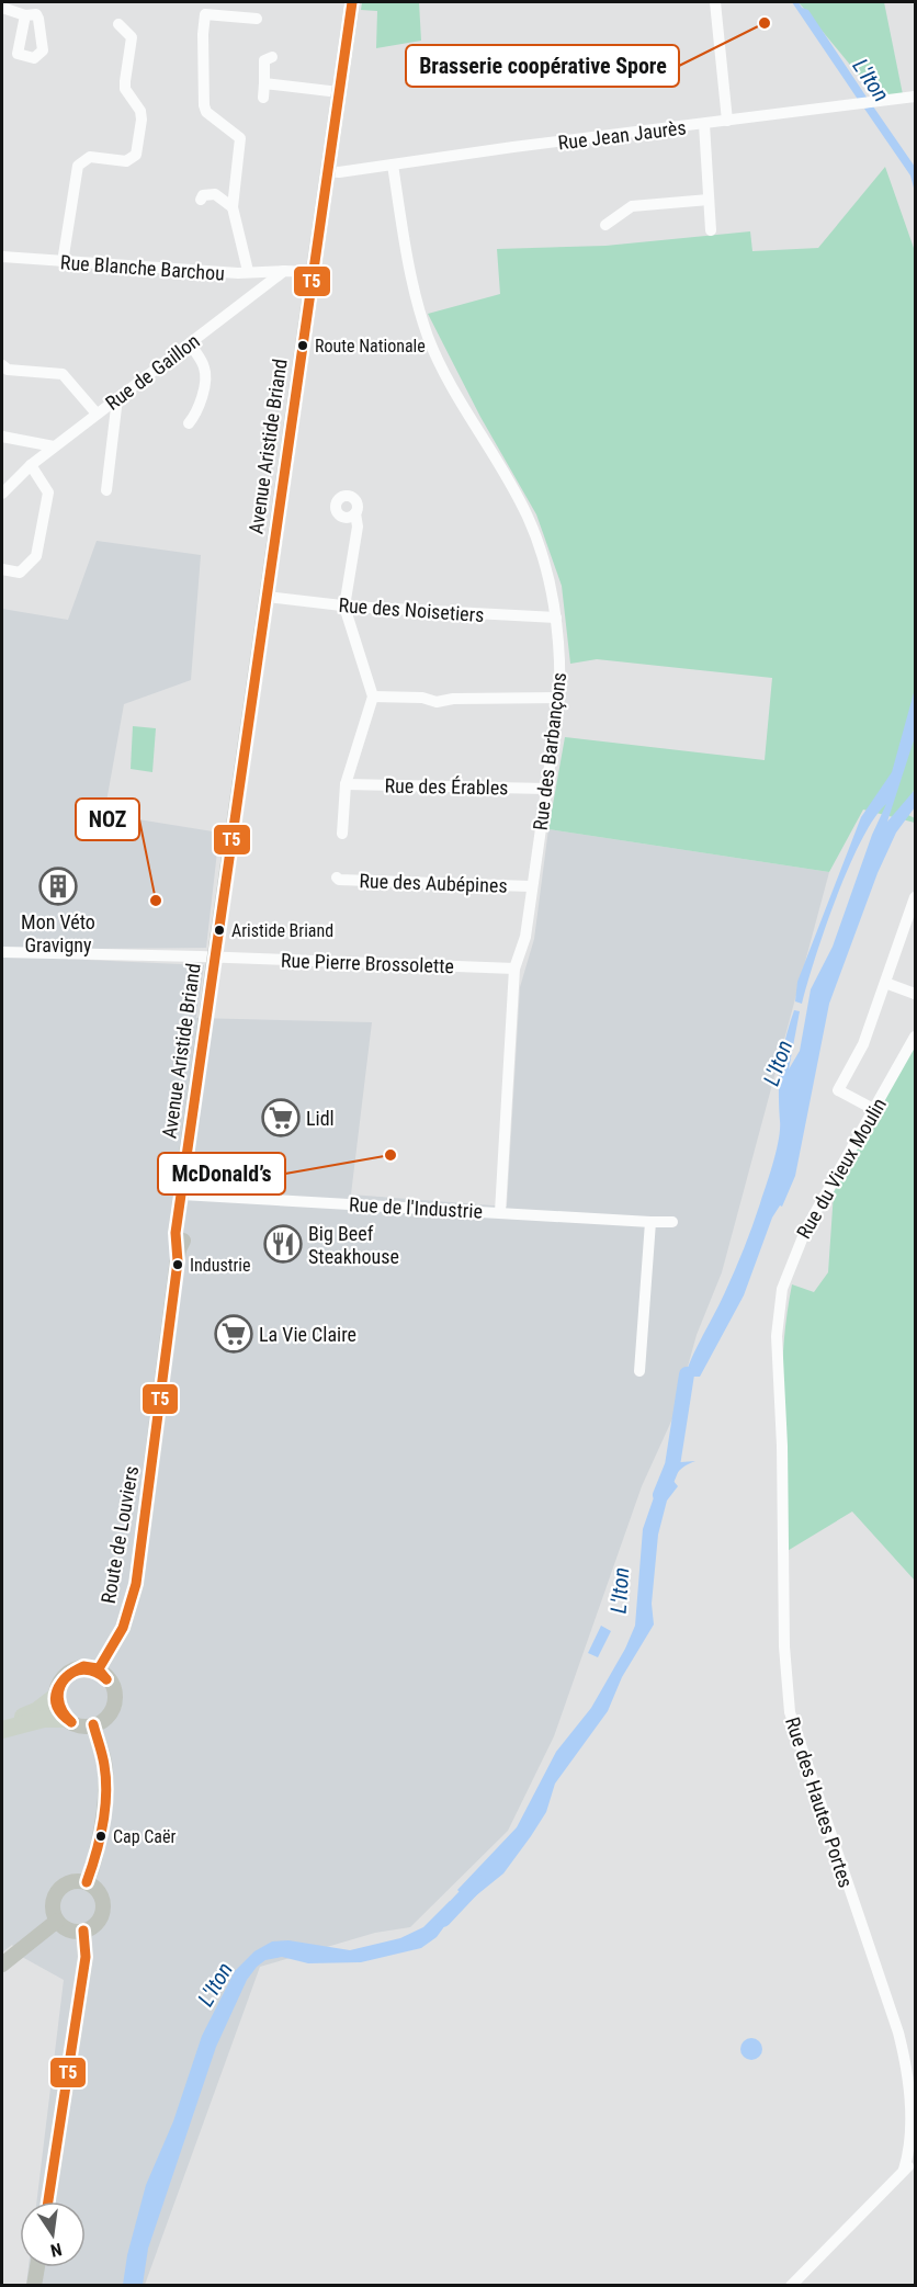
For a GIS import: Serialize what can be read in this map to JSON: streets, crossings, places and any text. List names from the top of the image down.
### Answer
{
  "streets": {
    "main road": ["Avenue Aristide Briand", "Route de Louviers"],
    "street": [
      "Rue Jean Jaurès",
      "Rue Blanche Barchou",
      "Rue de Gaillon",
      "Rue des Noisetiers",
      "Rue des Barbançons",
      "Rue des Érables",
      "Rue des Aubépines",
      "Rue Pierre Brossolette",
      "Rue du Vieux Moulin",
      "Rue de l'Industrie",
      "Rue des Hautes Portes"
    ]
  },
  "crossings": [
    ["Rue Jean Jaurès", "Avenue Aristide Briand"],
    ["Rue Jean Jaurès", "Rue des Barbançons"],
    ["Rue Blanche Barchou", "Rue de Gaillon"],
    ["Avenue Aristide Briand", "Rue des Noisetiers"],
    ["Avenue Aristide Briand", "Rue Pierre Brossolette"],
    ["Avenue Aristide Briand", "Rue de l'Industrie"],
    ["Avenue Aristide Briand", "Route de Louviers"],
    ["Rue des Noisetiers", "Rue des Barbançons"],
    ["Rue des Barbançons", "Rue des Érables"],
    ["Rue des Barbançons", "Rue des Aubépines"],
    ["Rue des Barbançons", "Rue Pierre Brossolette"],
    ["Rue des Barbançons", "Rue de l'Industrie"],
    ["Rue du Vieux Moulin", "Rue des Hautes Portes"]
  ],
  "water": ["L'Iton"],
  "places": {
    "other": [
      "Brasserie coopérative Spore",
      "Route Nationale",
      "NOZ",
      "Aristide Briand",
      "McDonald’s",
      "Industrie",
      "Cap Caër"
    ],
    "building": ["Mon Véto Gravigny"],
    "supermarket": ["Lidl", "La Vie Claire"],
    "restaurant": ["Big Beef Steakhouse"]
  },
  "lines": ["transit line T5"],
  "north": "bottom"
}
